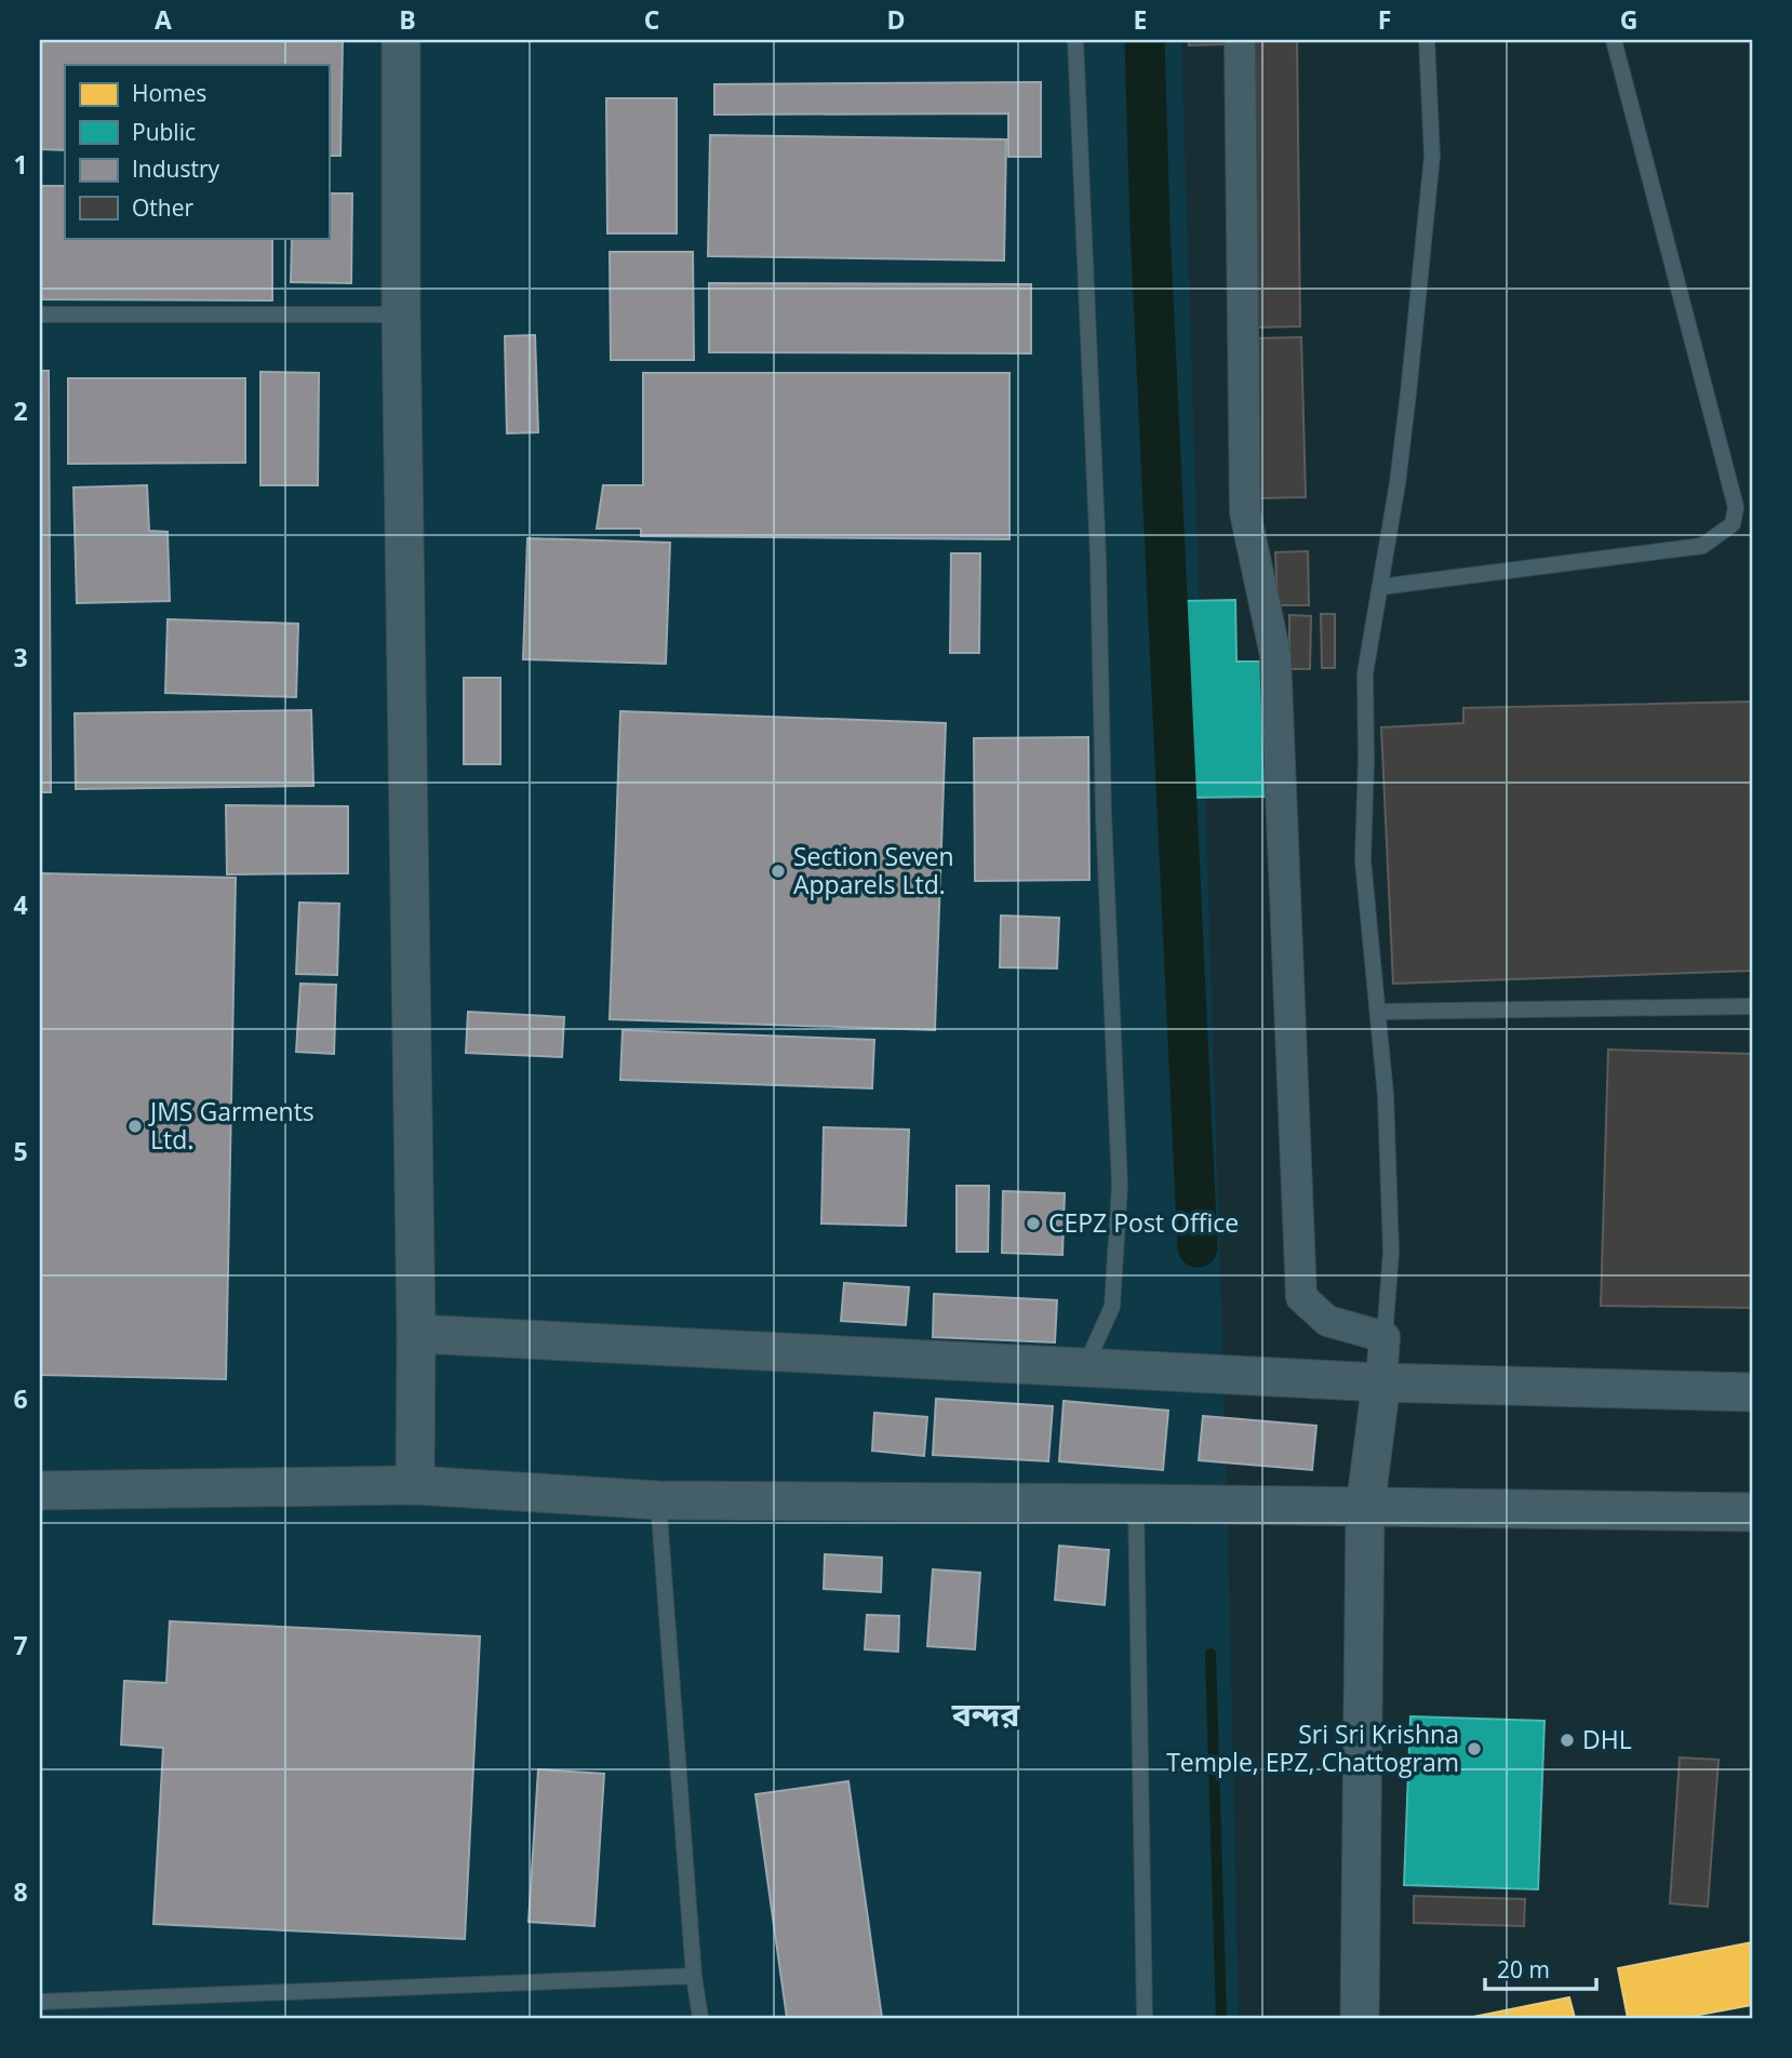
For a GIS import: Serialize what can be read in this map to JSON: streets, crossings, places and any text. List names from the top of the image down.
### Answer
{
  "districts": ["বন্দর"],
  "places": [
    "Section Seven Apparels Ltd.",
    "JMS Garments Ltd.",
    "CEPZ Post Office",
    "DHL",
    "Sri Sri Krishna Temple, EPZ, Chattogram"
  ],
  "legend": [
    "Homes",
    "Public",
    "Industry",
    "Other"
  ],
  "scale_bar": "20 m",
  "grid": {
    "columns": [
      "A",
      "B",
      "C",
      "D",
      "E",
      "F",
      "G"
    ],
    "rows": [
      "1",
      "2",
      "3",
      "4",
      "5",
      "6",
      "7",
      "8"
    ]
  }
}
